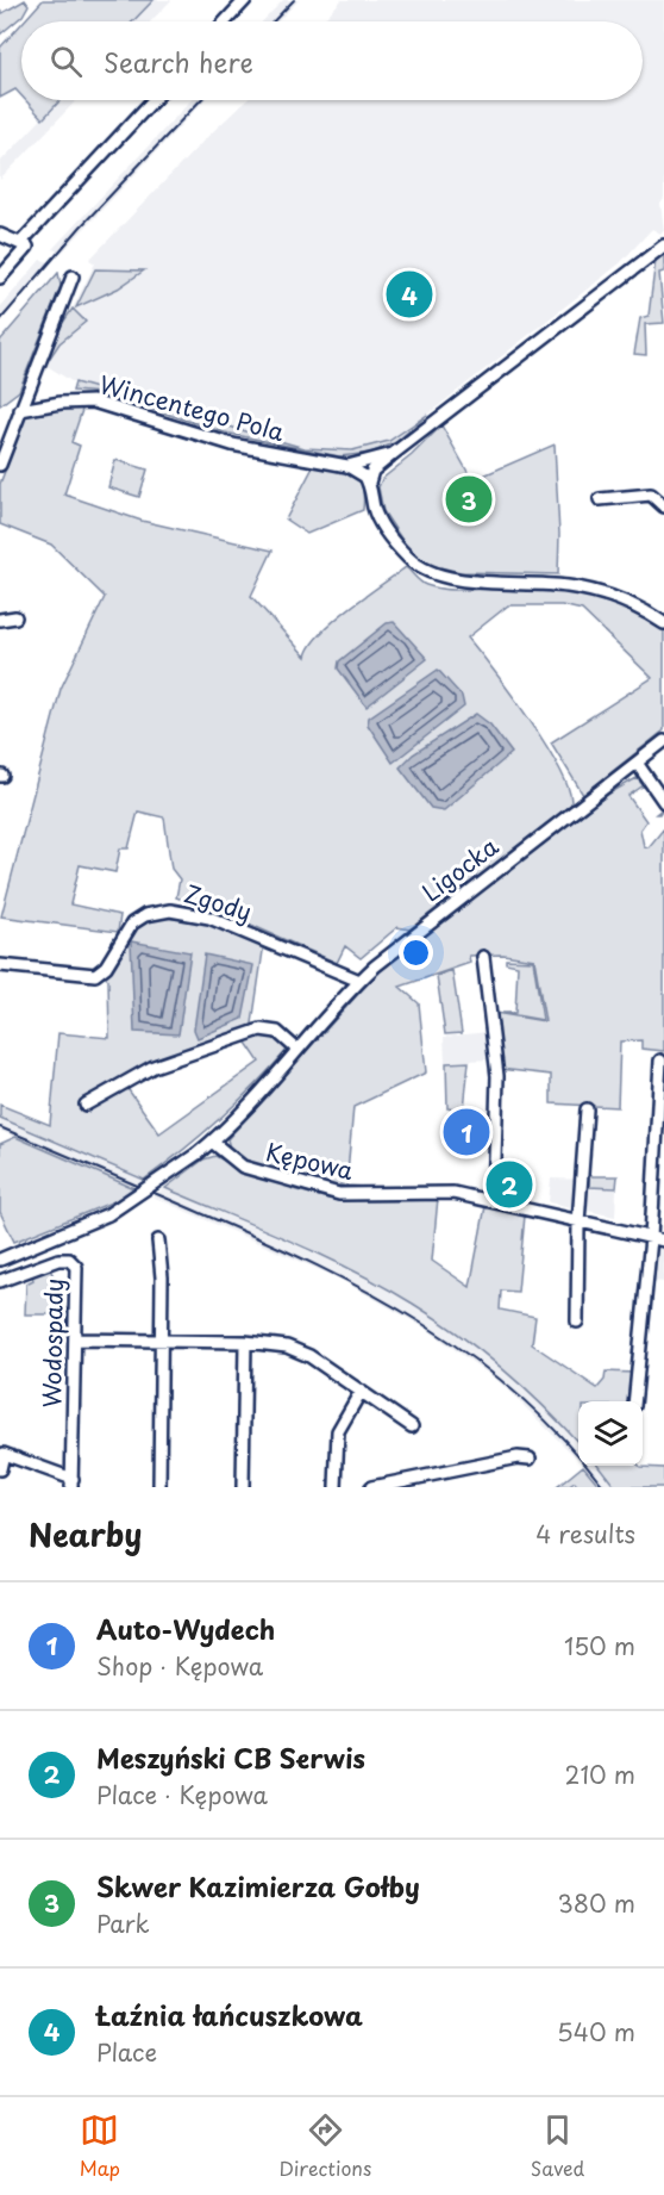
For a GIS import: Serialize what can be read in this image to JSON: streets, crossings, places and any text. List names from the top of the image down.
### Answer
{
  "streets": {
    "street": [
      "Wincentego Pola",
      "Ligocka",
      "Zgody",
      "Kępowa",
      "Wodospady"
    ]
  },
  "crossings": [
    ["Ligocka", "Zgody"],
    ["Ligocka", "Kępowa"]
  ],
  "page": {
    "search": "Search here",
    "pins": [
      "4",
      "3",
      "1",
      "2"
    ],
    "heading": ["Nearby", "4 results"],
    "list": [
      {
        "mark": "1",
        "name": "Auto-Wydech",
        "note": "Shop · Kępowa",
        "value": "150 m"
      },
      {
        "mark": "2",
        "name": "Meszyński CB Serwis",
        "note": "Place · Kępowa",
        "value": "210 m"
      },
      {
        "mark": "3",
        "name": "Skwer Kazimierza Gołby",
        "note": "Park",
        "value": "380 m"
      },
      {
        "mark": "4",
        "name": "Łaźnia łańcuszkowa",
        "note": "Place",
        "value": "540 m"
      }
    ],
    "nav": ["Map", "Directions", "Saved"]
  }
}
